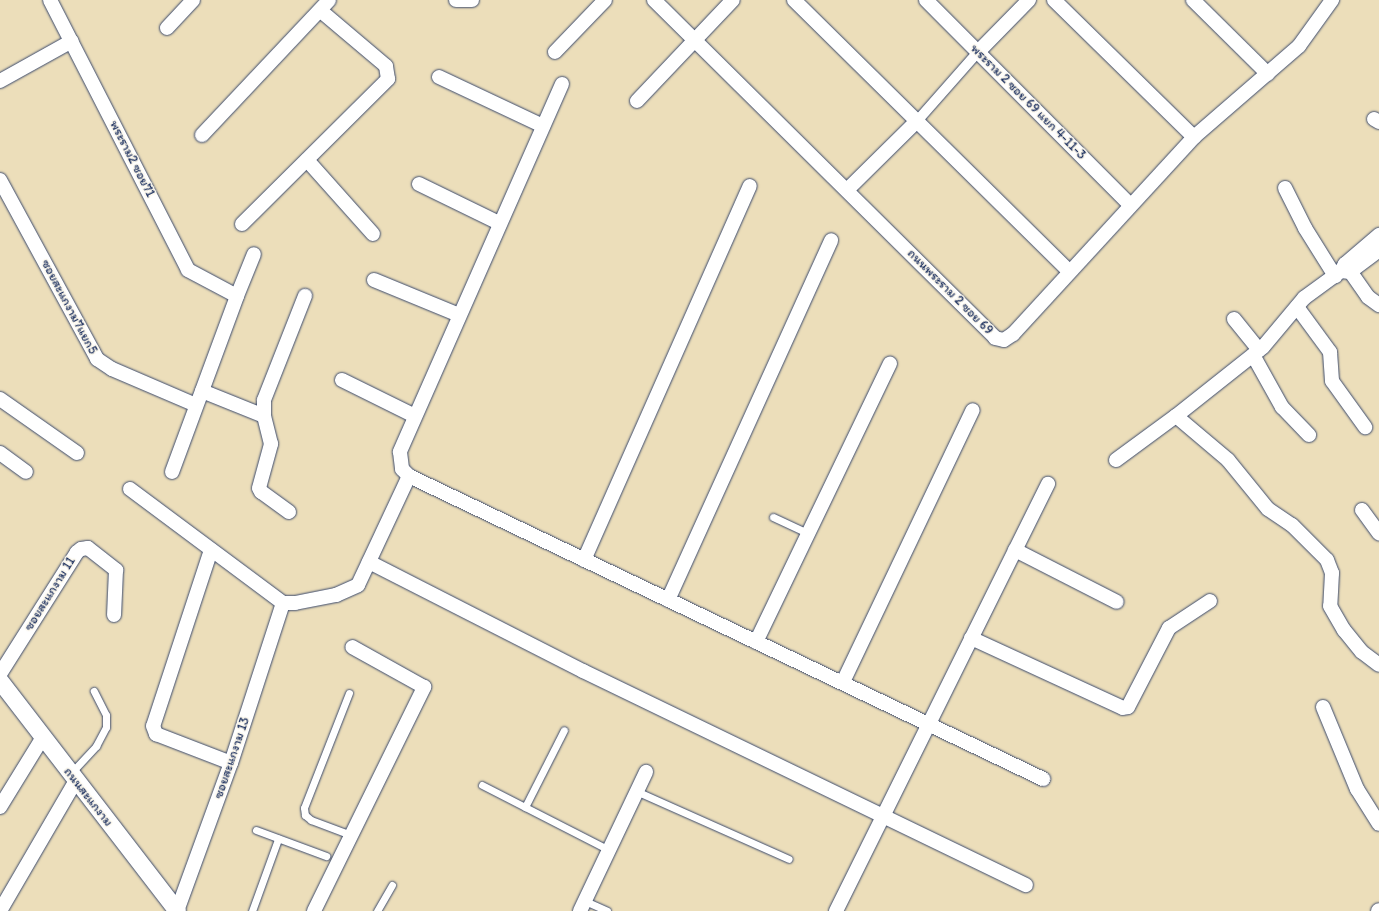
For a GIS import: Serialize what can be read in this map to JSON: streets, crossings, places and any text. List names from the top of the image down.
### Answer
{
  "streets": {
    "street": [
      "พระราม 2 ซอย 69 แยก 4-11-3",
      "พระราม2 ซอย71",
      "ถนนพระราม 2 ซอย 69",
      "ซอยสะแกงาม7แยก5",
      "ซอยสะแกงาม 11",
      "ซอยสะแกงาม 13",
      "ถนนสะแกงาม"
    ]
  },
  "crossings": [
    ["พระราม 2 ซอย 69 แยก 4-11-3", "ถนนพระราม 2 ซอย 69"],
    ["ซอยสะแกงาม 11", "ถนนสะแกงาม"],
    ["ซอยสะแกงาม 13", "ถนนสะแกงาม"]
  ]
}
